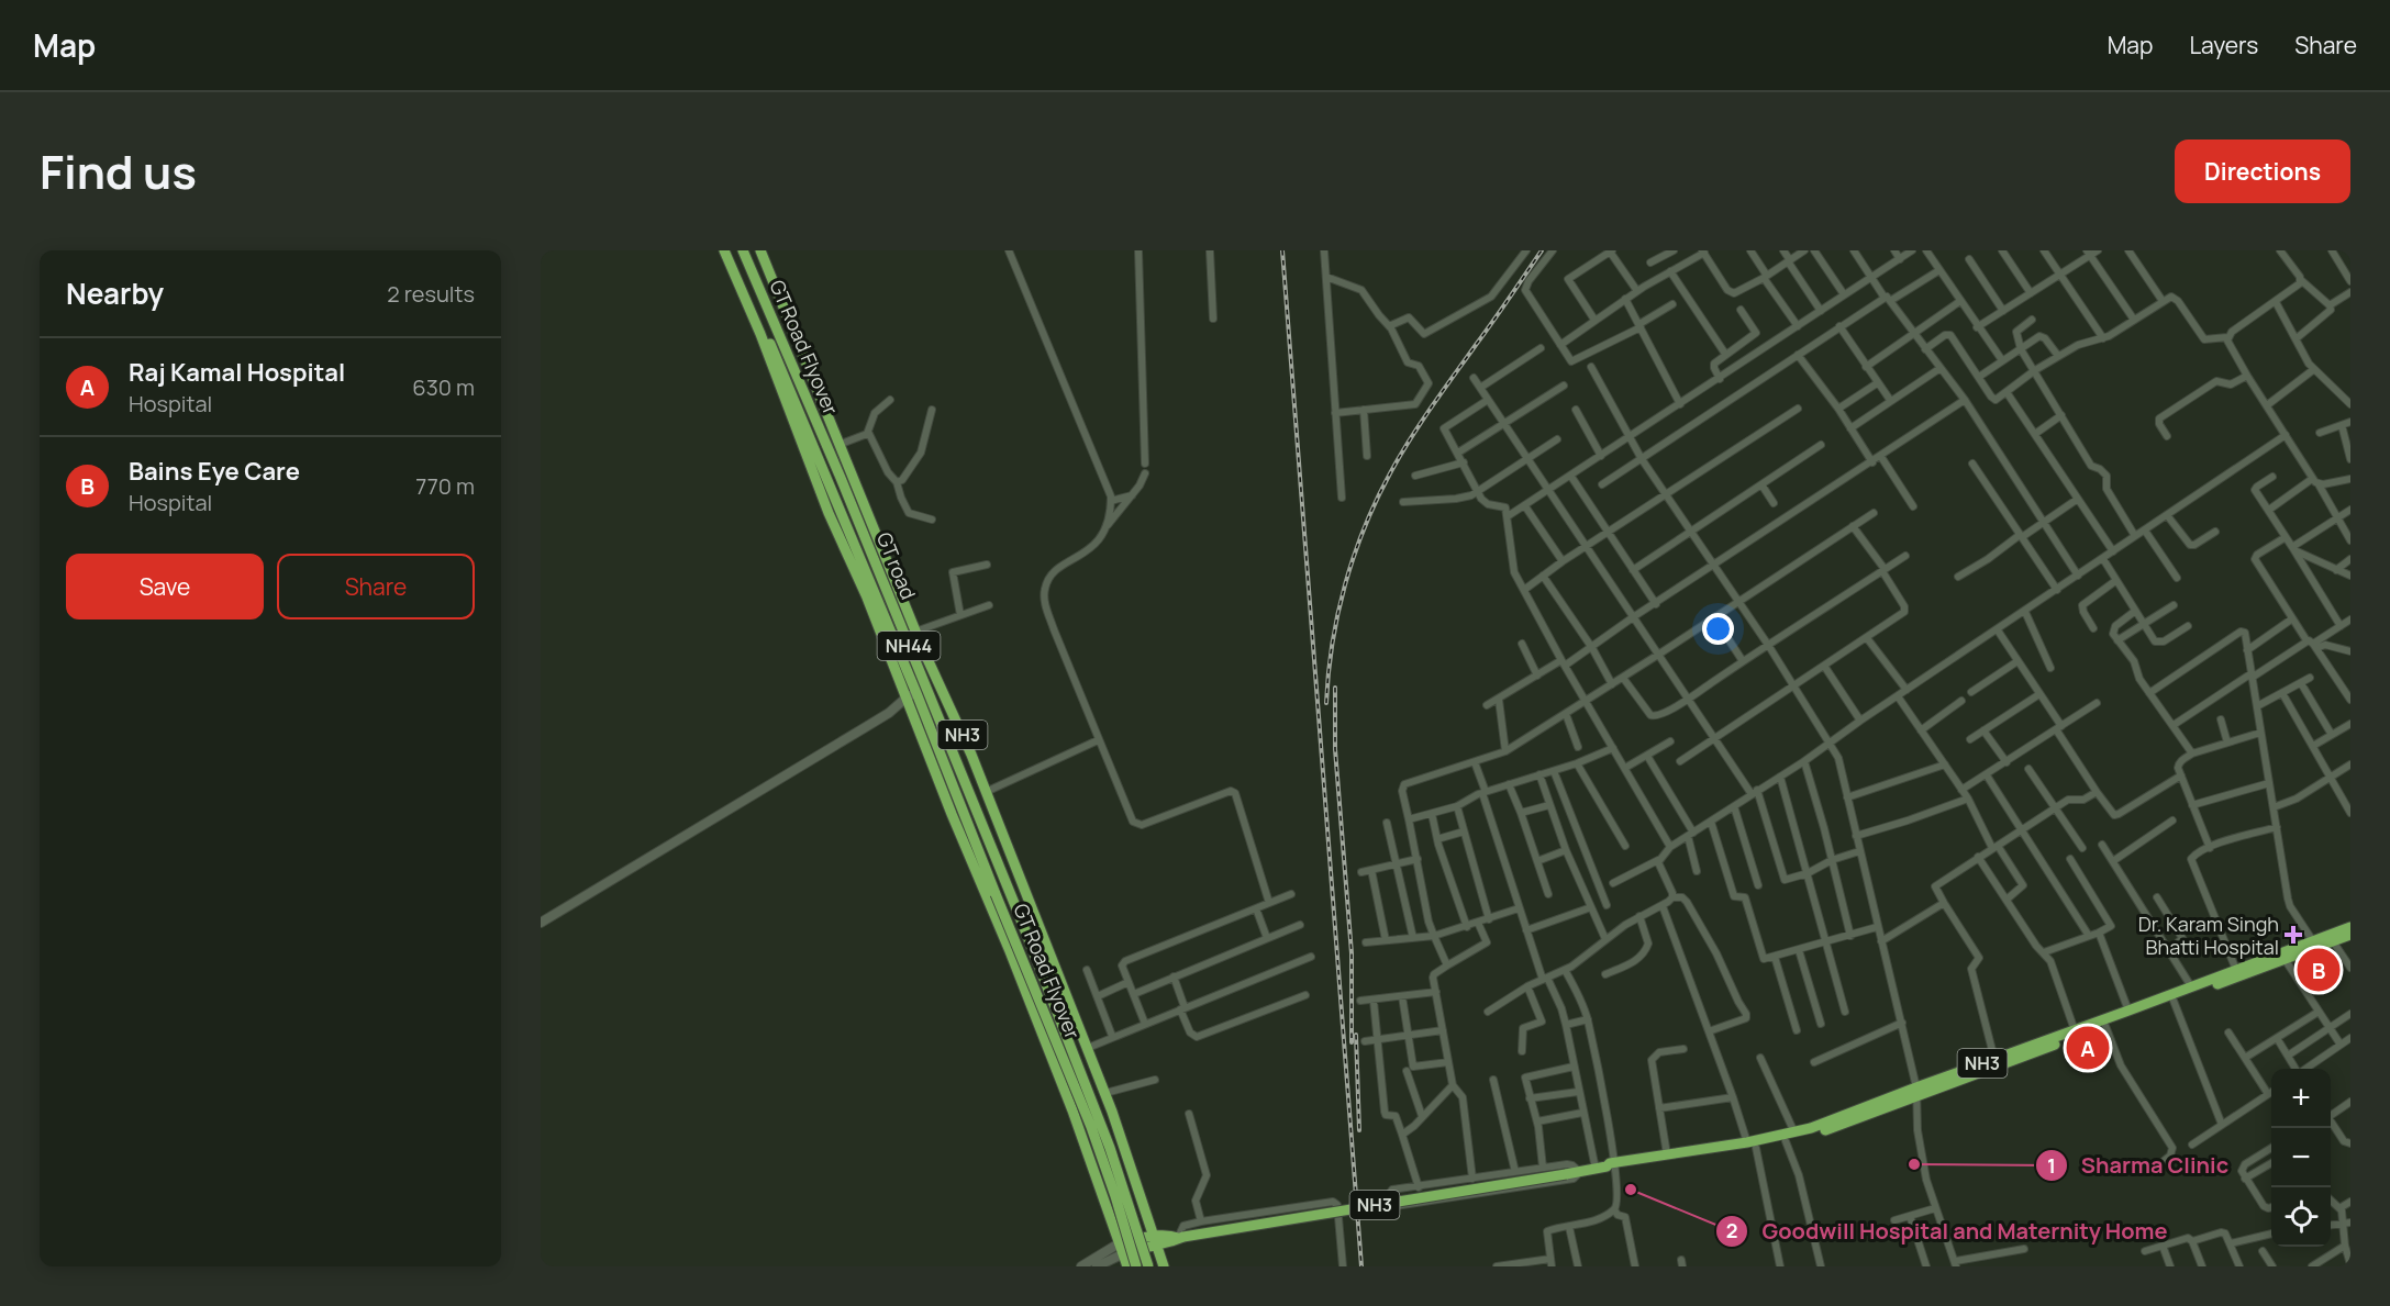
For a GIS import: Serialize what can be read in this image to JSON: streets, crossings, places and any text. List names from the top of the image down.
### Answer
{
  "streets": {
    "highway": [
      "GT Road Flyover",
      "GT road",
      "NH44",
      "NH3"
    ]
  },
  "crossings": [
    ["GT Road Flyover", "GT road"],
    ["GT Road Flyover", "NH3"],
    ["GT road", "NH3"]
  ],
  "places": {
    "health": ["Dr. Karam Singh Bhatti Hospital"],
    "other": ["Sharma Clinic", "Goodwill Hospital and Maternity Home"]
  },
  "page": {
    "header": "Map",
    "nav": ["Map", "Layers", "Share"],
    "title": "Find us",
    "buttons": [
      "Directions",
      ["Save", "Share"]
    ],
    "heading": ["Nearby", "2 results"],
    "list": [
      {
        "mark": "A",
        "name": "Raj Kamal Hospital",
        "note": "Hospital",
        "value": "630 m"
      },
      {
        "mark": "B",
        "name": "Bains Eye Care",
        "note": "Hospital",
        "value": "770 m"
      }
    ],
    "pins": ["B", "A"],
    "map_buttons": ["+", "−"]
  }
}
